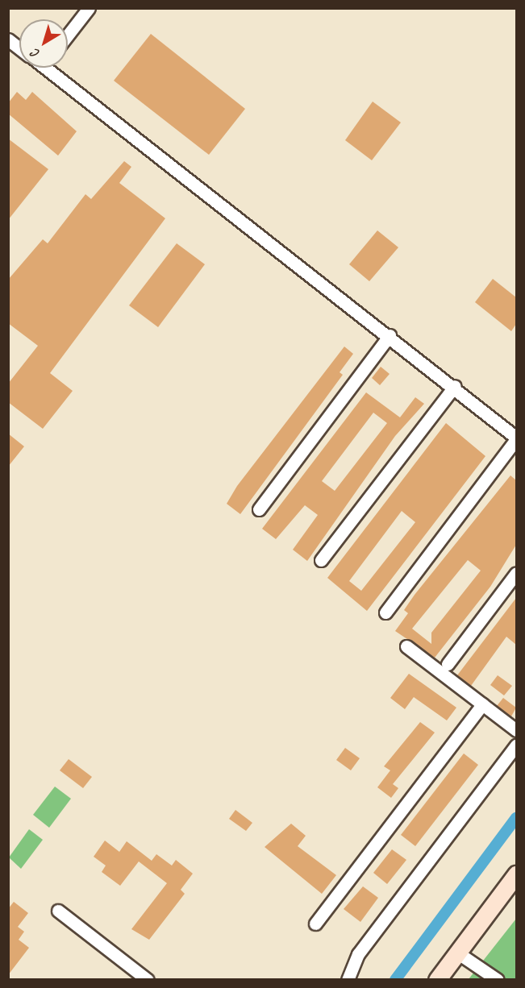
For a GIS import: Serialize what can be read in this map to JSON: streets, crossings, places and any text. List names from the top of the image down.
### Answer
{
  "north": "bottom left"
}
